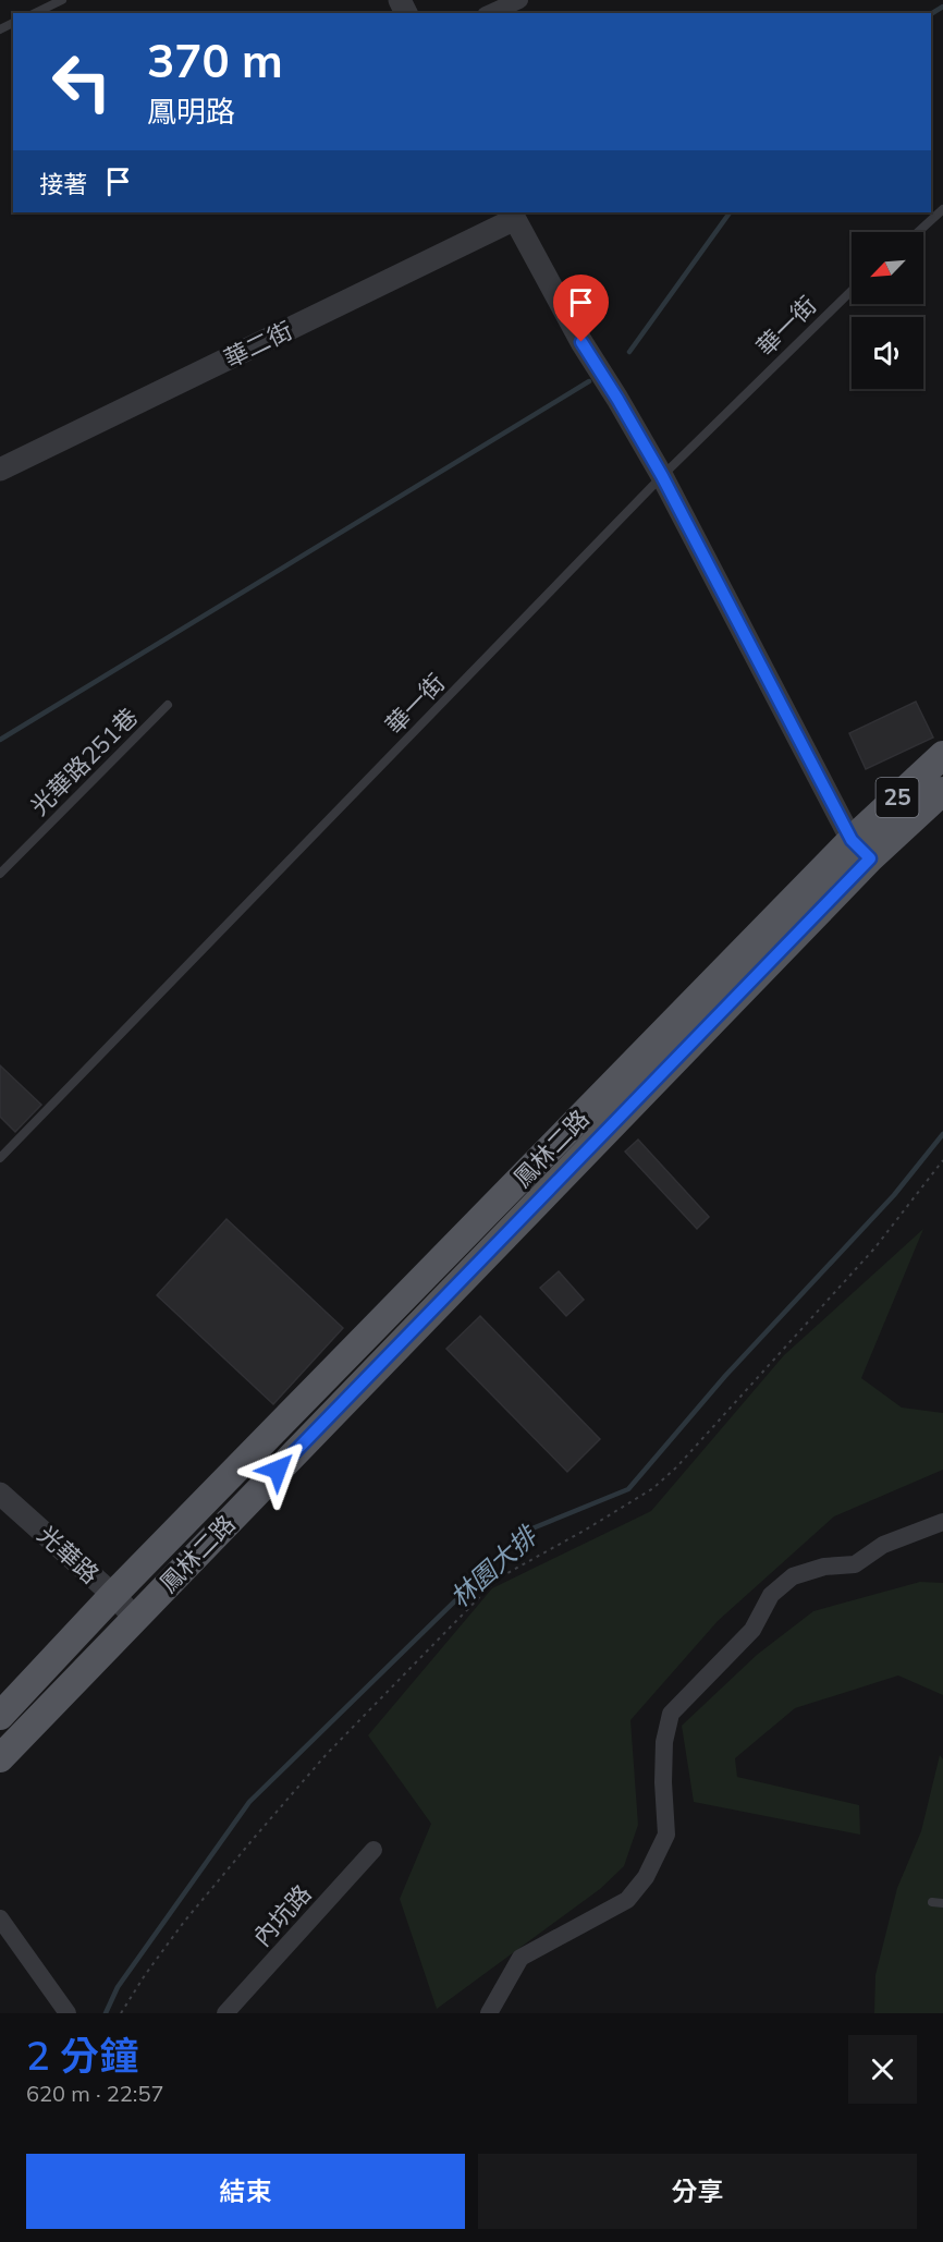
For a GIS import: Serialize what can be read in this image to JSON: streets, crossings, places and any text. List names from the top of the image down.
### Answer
{
  "streets": {
    "main road": ["25", "鳳林二路"],
    "street": ["華二街", "光華路", "內坑路"],
    "lane": ["華一街", "光華路251巷"]
  },
  "crossings": [
    ["鳳林二路", "光華路"]
  ],
  "water": ["林園大排"],
  "north": "bottom left",
  "page": {
    "turn": ["370 m", "鳳明路"],
    "then": "接著",
    "heading": ["2 分鐘", "620 m · 22:57"],
    "buttons": ["結束", "分享"]
  }
}
